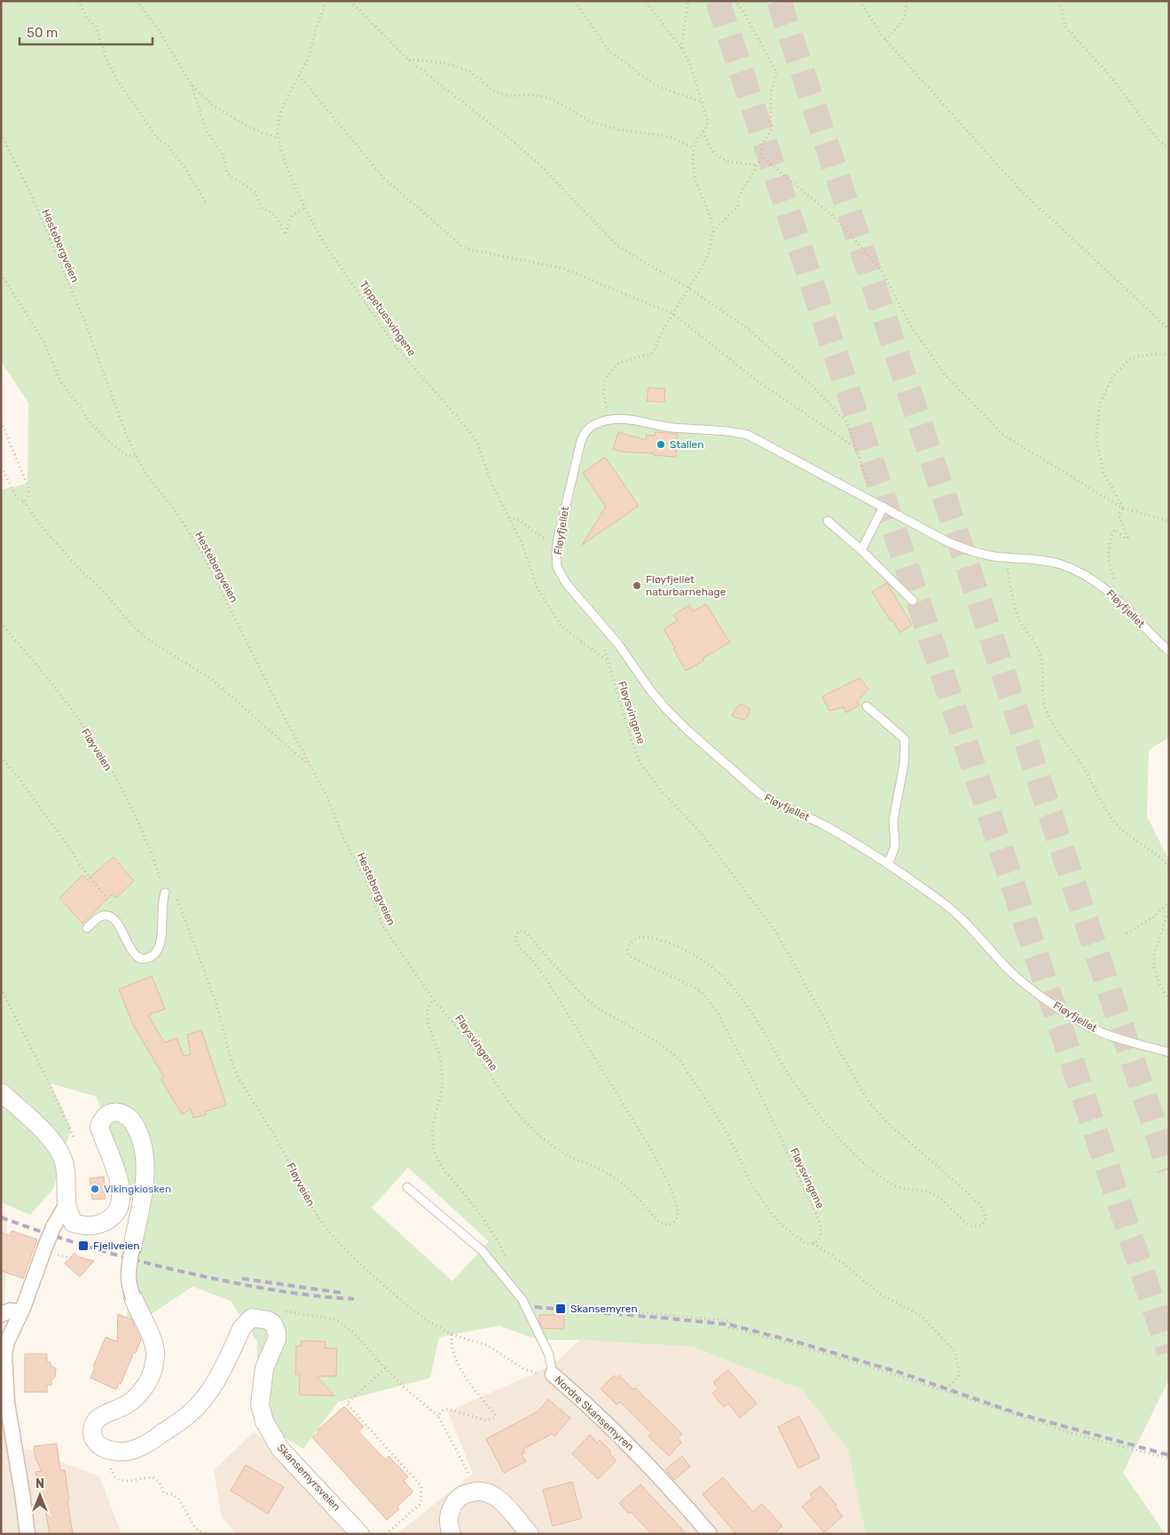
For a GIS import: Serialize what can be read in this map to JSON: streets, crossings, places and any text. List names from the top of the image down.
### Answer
{
  "streets": {
    "street": ["Nordre Skansemyren", "Skansemyrsveien"],
    "lane": ["Fløyfjellet"],
    "path": [
      "Hestebergveien",
      "Tippetuesvingene",
      "Fløysvingene",
      "Fløyveien"
    ]
  },
  "crossings": [
    ["Hestebergveien", "Fløysvingene"],
    ["Tippetuesvingene", "Fløysvingene"],
    ["Fløyfjellet", "Fløysvingene"],
    ["Fløyveien", "Nordre Skansemyren"]
  ],
  "places": {
    "other": ["Stallen", "Fløyfjellet naturbarnehage", "Vikingkiosken"],
    "transit": ["Fjellveien", "Skansemyren"]
  },
  "scale_bar": "50 m",
  "north": "top"
}
